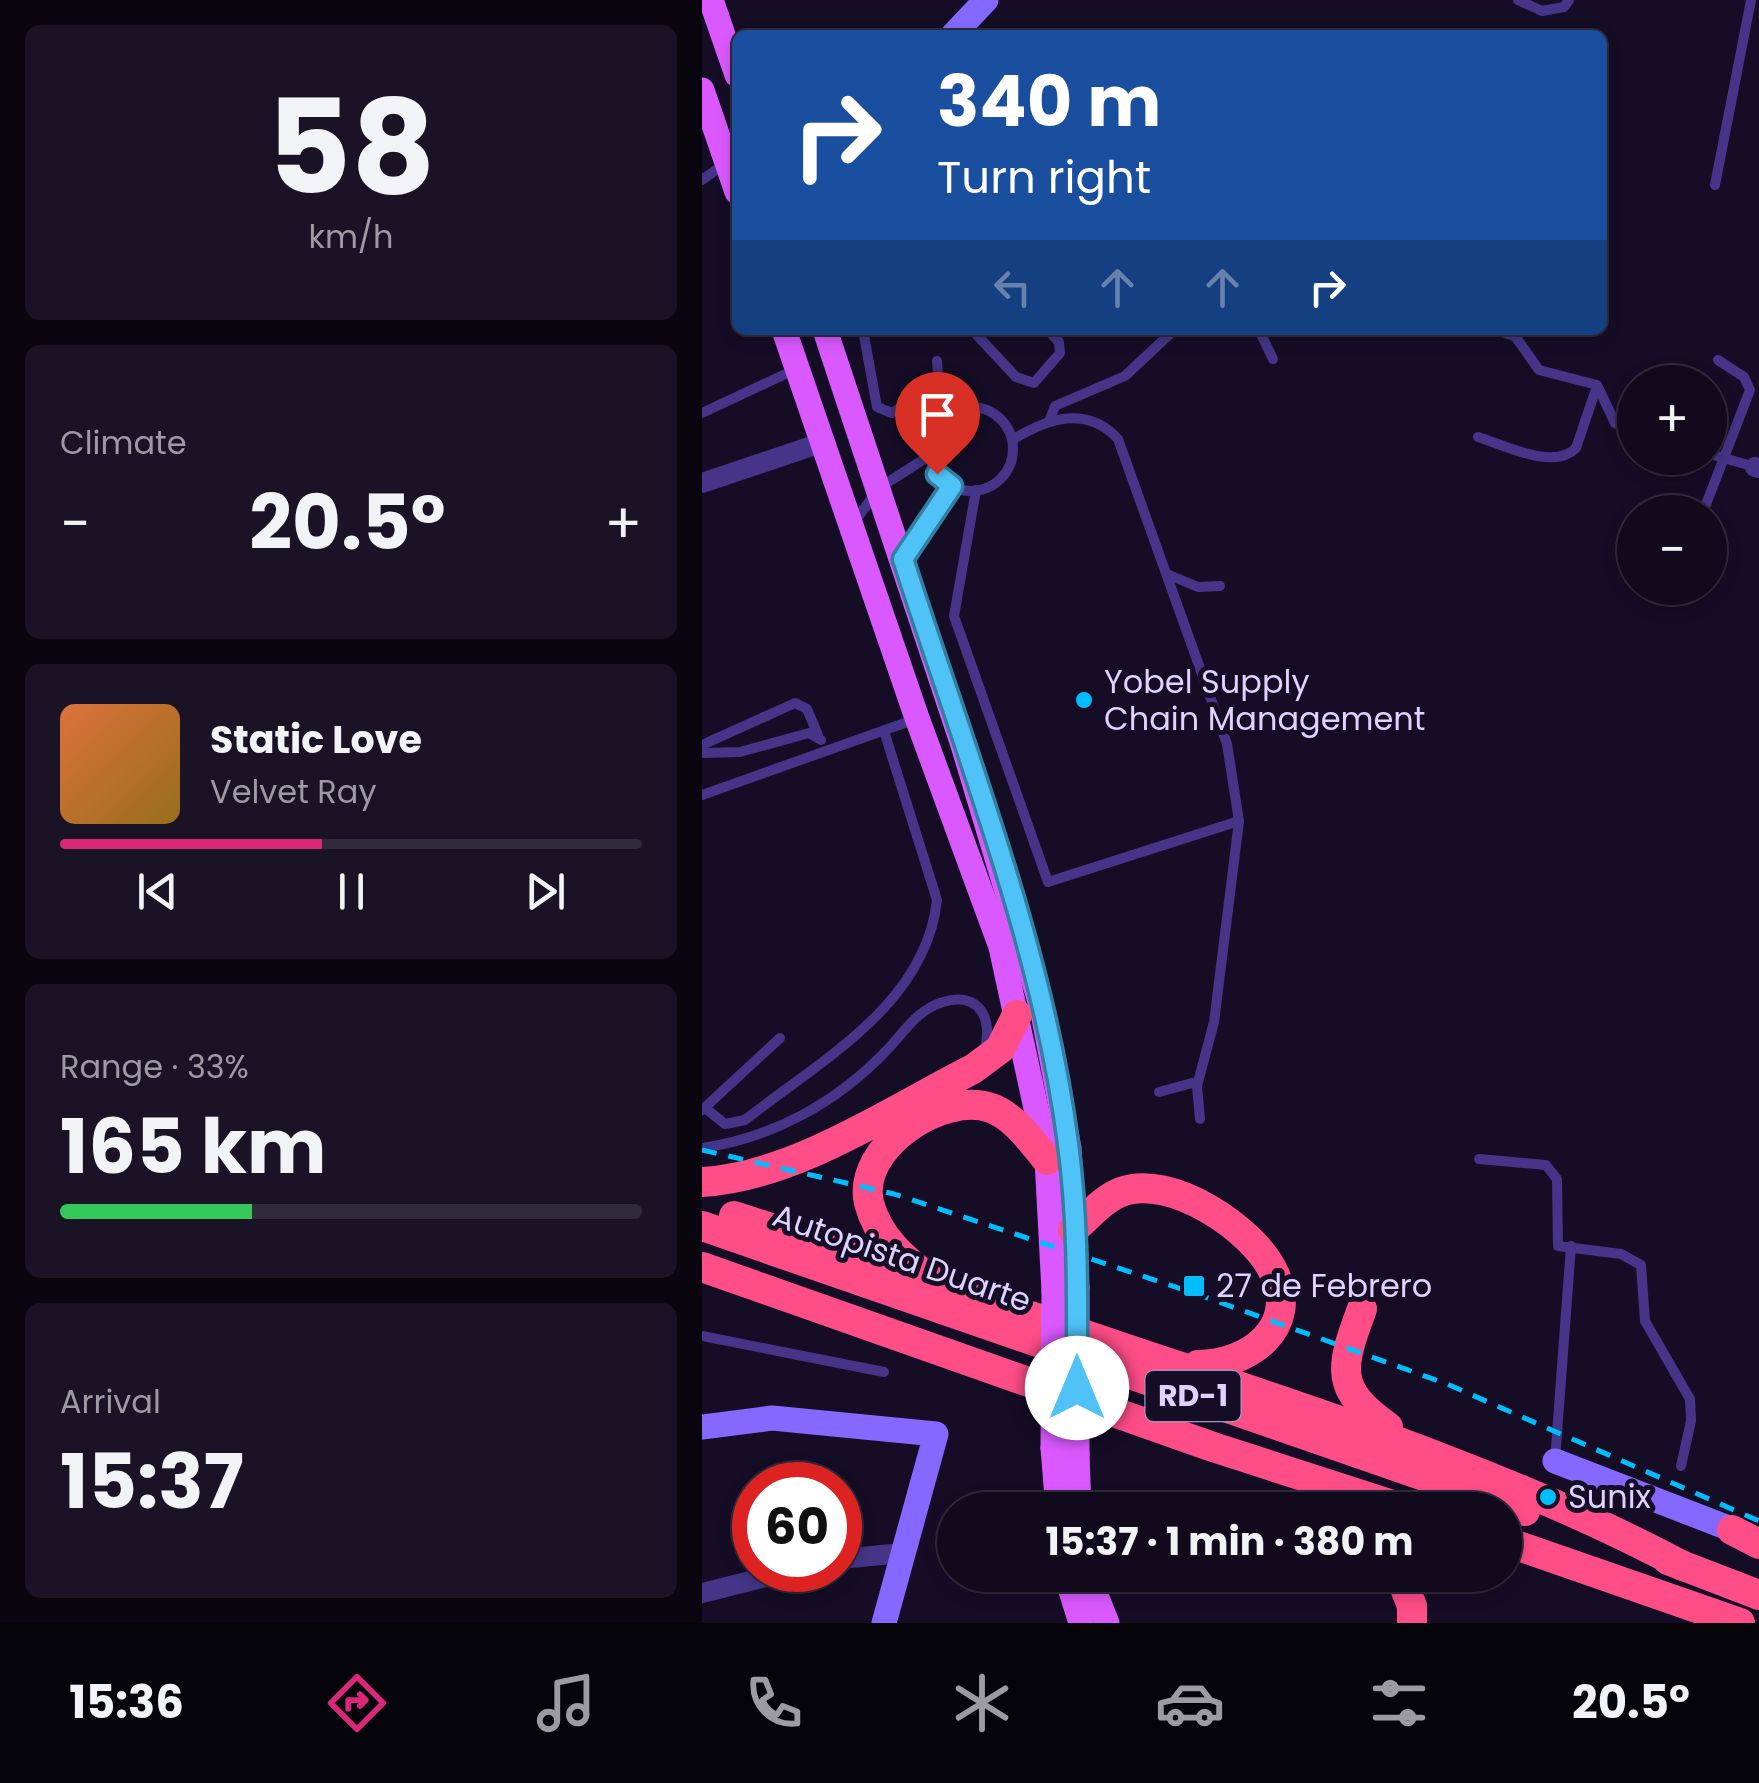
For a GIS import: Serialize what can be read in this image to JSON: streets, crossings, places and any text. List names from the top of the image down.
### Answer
{
  "streets": {
    "highway": ["Autopista Duarte", "RD-1"]
  },
  "places": {
    "other": ["Yobel Supply Chain Management", "Sunix"],
    "transit": ["27 de Febrero"]
  },
  "page": {
    "tile": [
      ["58", "km/h"],
      "Climate",
      ["Range · 33%", "165 km"],
      ["Arrival", "15:37"]
    ],
    "turn": ["340 m", "Turn right"],
    "map_buttons": ["+", "−"],
    "heat": ["−", "20.5°", "+"],
    "song": ["Static Love", "Velvet Ray"],
    "limit": "60",
    "trip": "15:37 · 1 min · 380 m",
    "tabs": ["15:36", "20.5°"]
  }
}
